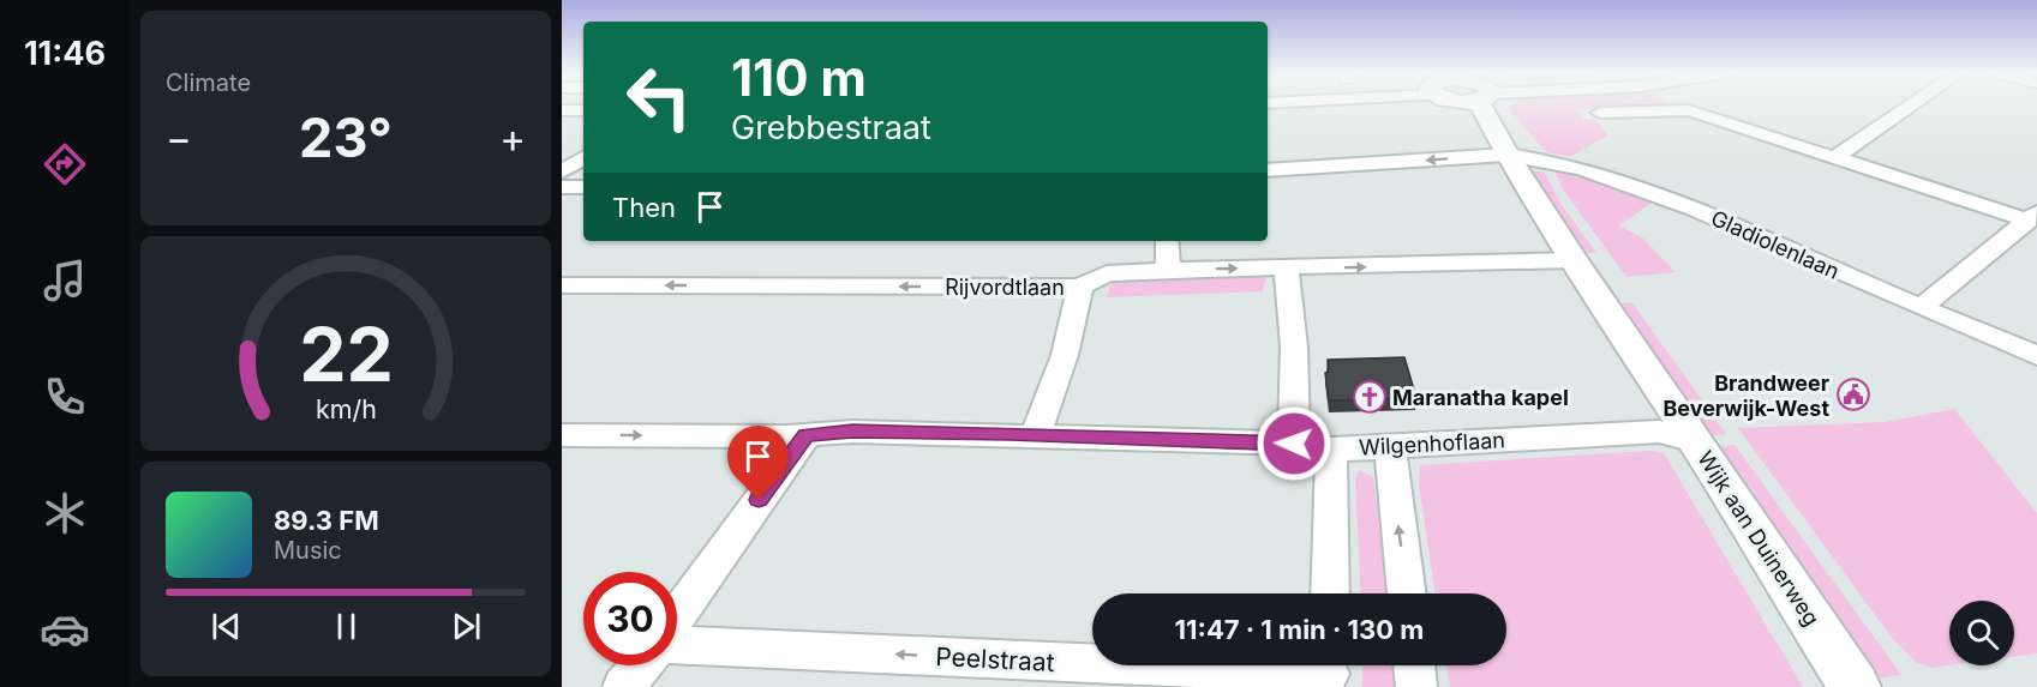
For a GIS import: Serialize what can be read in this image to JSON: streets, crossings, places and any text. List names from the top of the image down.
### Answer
{
  "streets": {
    "main road": ["Wijk aan Duinerweg"],
    "street": [
      "Gladiolenlaan",
      "Rijvordtlaan",
      "Wilgenhoflaan",
      "Peelstraat"
    ]
  },
  "crossings": [
    ["Gladiolenlaan", "Wijk aan Duinerweg"],
    ["Rijvordtlaan", "Wijk aan Duinerweg"],
    ["Wilgenhoflaan", "Wijk aan Duinerweg"]
  ],
  "one_way": ["Peelstraat"],
  "places": {
    "public building": ["Brandweer Beverwijk-West"],
    "church": ["Maranatha kapel"]
  },
  "page": {
    "tabs": "11:46",
    "tile": "Climate",
    "turn": ["110 m", "Grebbestraat"],
    "heat": ["−", "23°", "+"],
    "then": "Then",
    "song": ["89.3 FM", "Music"],
    "limit": "30",
    "trip": "11:47 · 1 min · 130 m",
    "gauge": ["22", "km/h"]
  }
}
